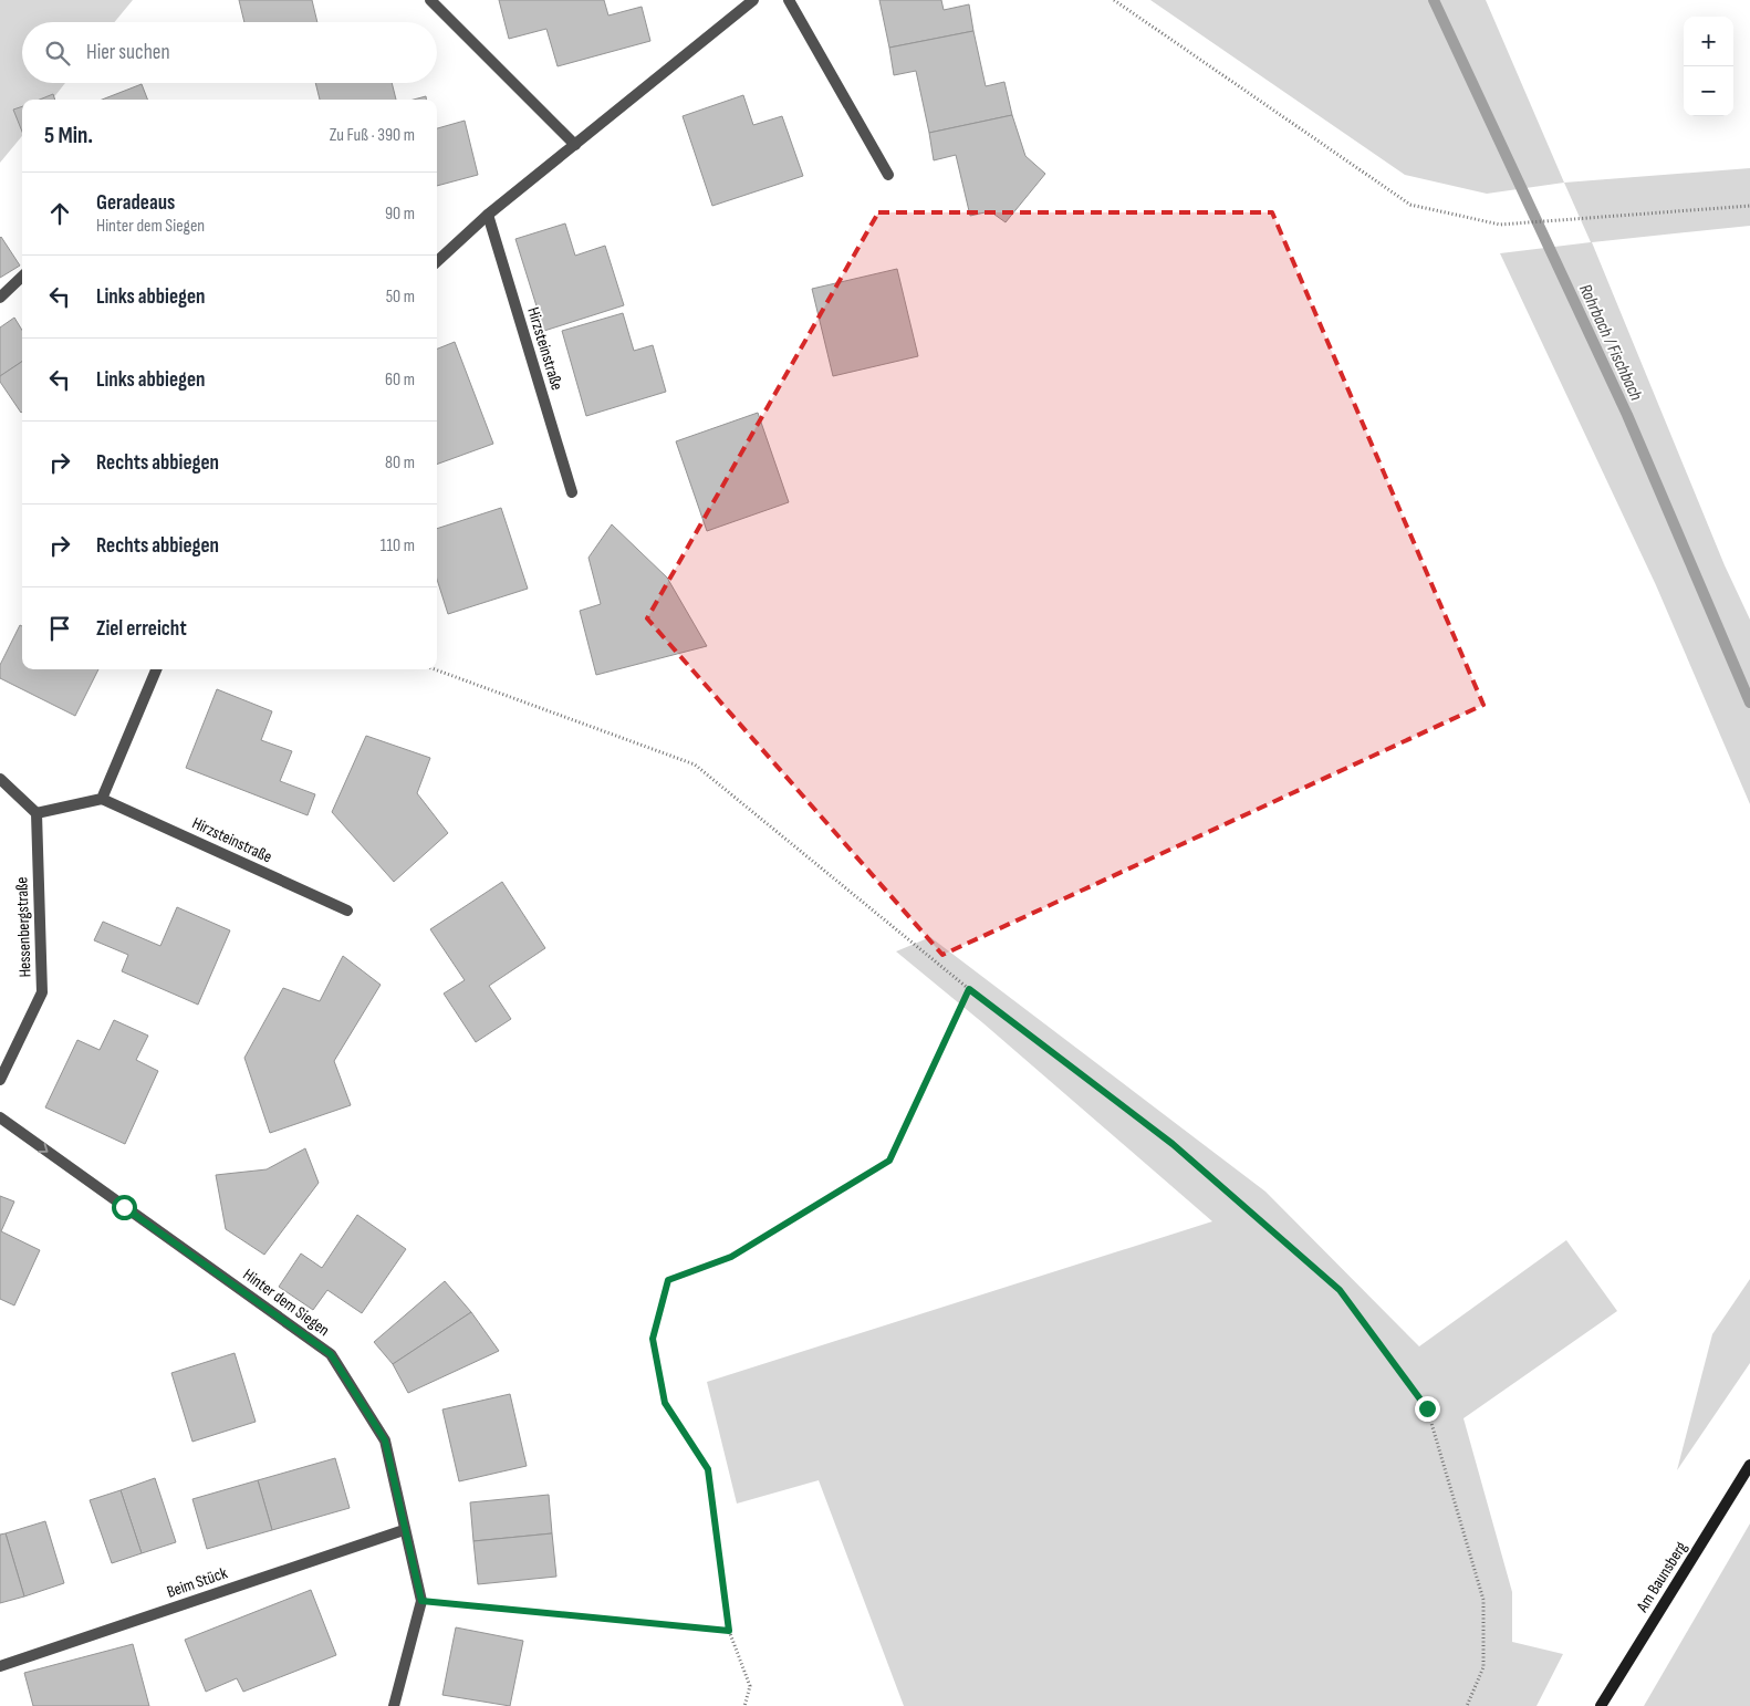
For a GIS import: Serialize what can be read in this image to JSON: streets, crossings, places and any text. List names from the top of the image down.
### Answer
{
  "streets": {
    "main road": ["Am Baunsberg"],
    "street": [
      "Hirzsteinstraße",
      "Hessenbergstraße",
      "Hinter dem Siegen",
      "Beim Stück"
    ]
  },
  "crossings": [
    ["Hinter dem Siegen", "Beim Stück"]
  ],
  "one_way": ["Hinter dem Siegen"],
  "water": ["Rohrbach / Fischbach"],
  "page": {
    "map_buttons": ["+", "−"],
    "search": "Hier suchen",
    "heading": ["5 Min.", "Zu Fuß · 390 m"],
    "list": [
      ["Geradeaus", "Hinter dem Siegen", "90 m"],
      ["Links abbiegen", "50 m"],
      ["Links abbiegen", "60 m"],
      ["Rechts abbiegen", "80 m"],
      ["Rechts abbiegen", "110 m"],
      "Ziel erreicht"
    ]
  }
}
